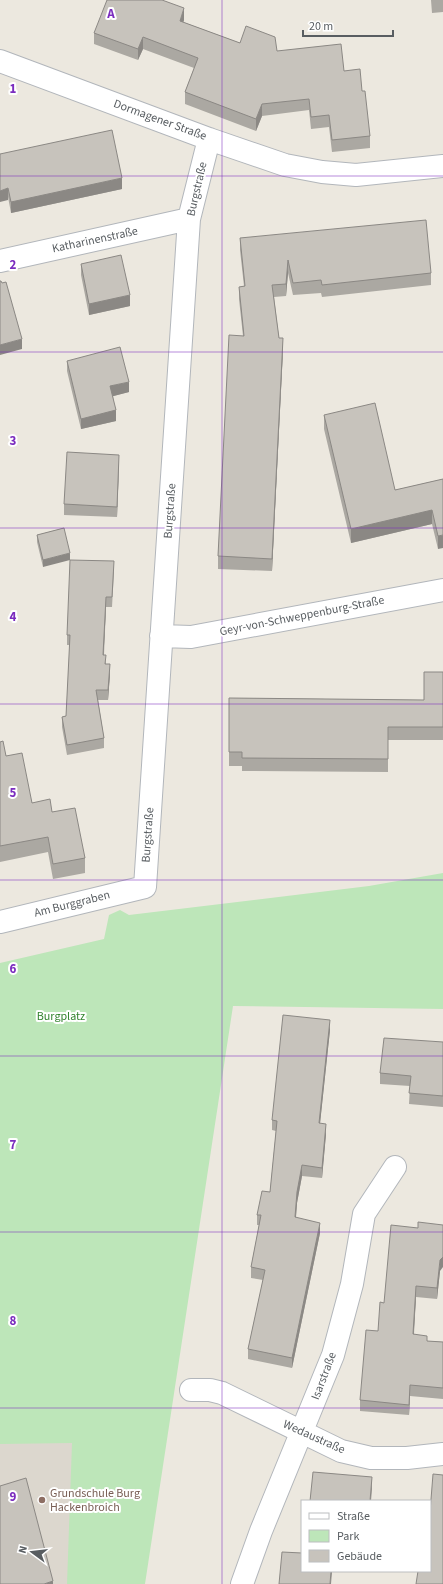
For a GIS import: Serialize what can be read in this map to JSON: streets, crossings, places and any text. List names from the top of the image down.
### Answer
{
  "streets": {
    "street": [
      "Dormagener Straße",
      "Burgstraße",
      "Katharinenstraße",
      "Geyr-von-Schweppenburg-Straße",
      "Am Burggraben",
      "Isarstraße",
      "Wedaustraße"
    ]
  },
  "crossings": [
    ["Dormagener Straße", "Burgstraße"],
    ["Burgstraße", "Katharinenstraße"],
    ["Burgstraße", "Geyr-von-Schweppenburg-Straße"],
    ["Burgstraße", "Am Burggraben"],
    ["Isarstraße", "Wedaustraße"]
  ],
  "parks": ["Burgplatz"],
  "places": ["Grundschule Burg Hackenbroich"],
  "legend": ["Straße", "Park", "Gebäude"],
  "scale_bar": "20 m",
  "north": "left",
  "grid": {
    "columns": ["A"],
    "rows": [
      "1",
      "2",
      "3",
      "4",
      "5",
      "6",
      "7",
      "8",
      "9"
    ]
  }
}
